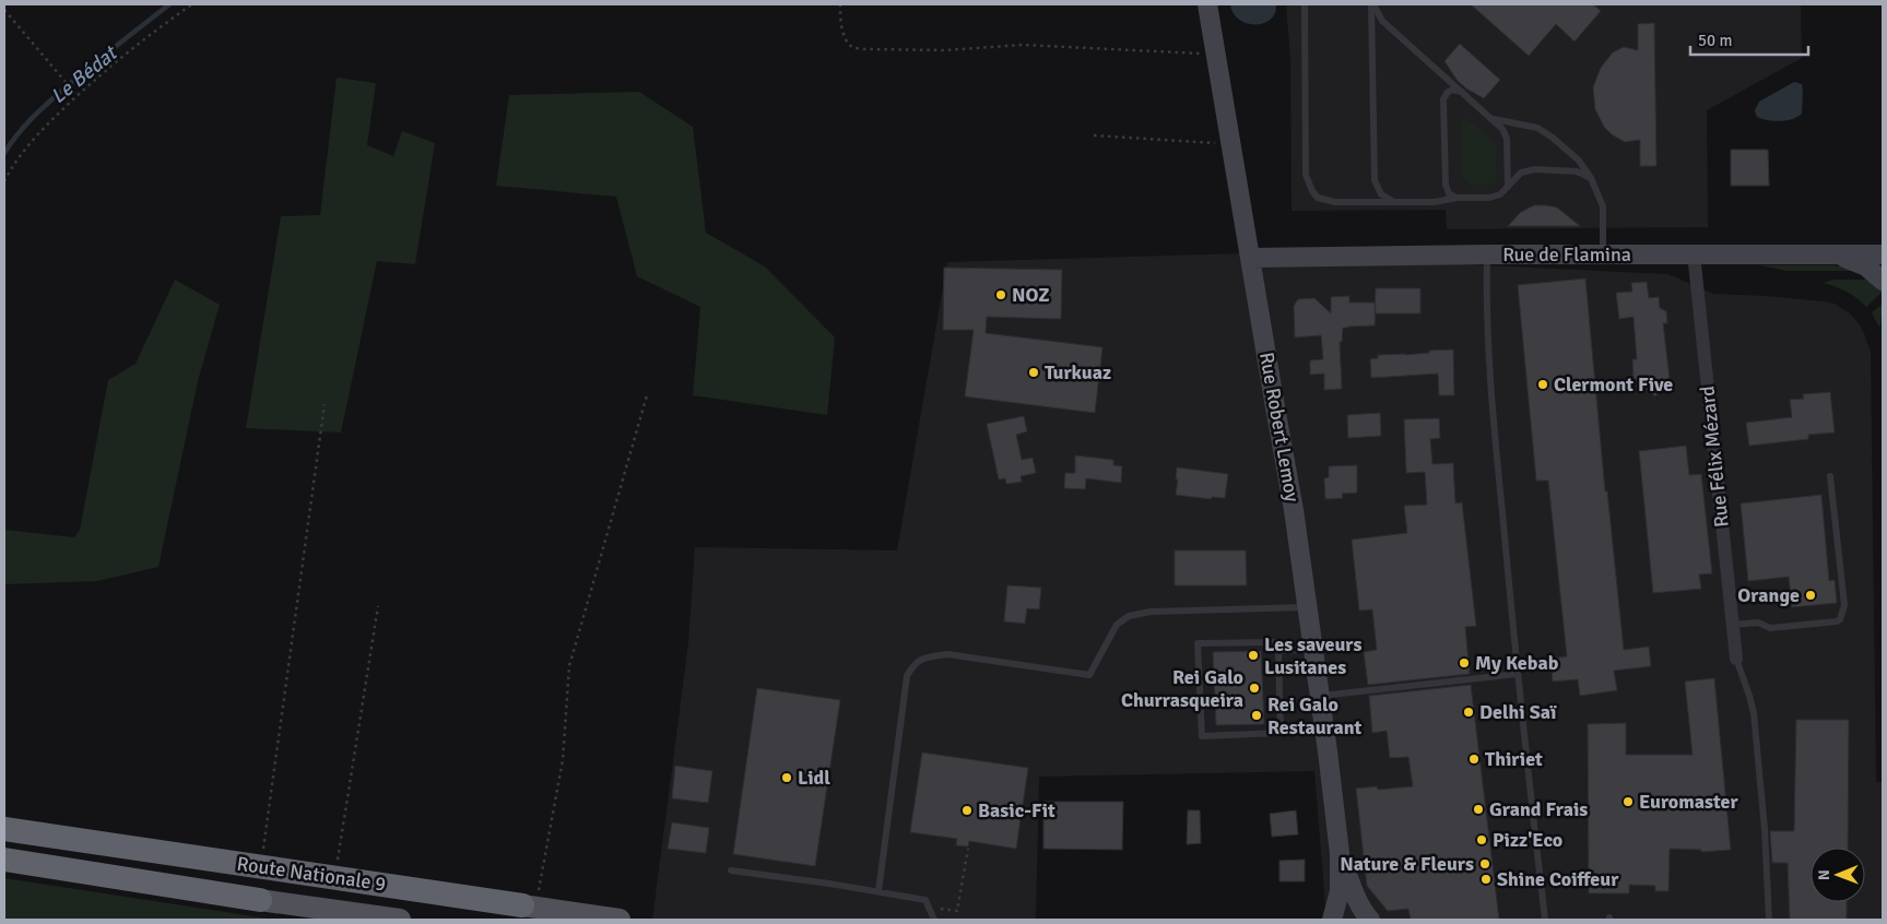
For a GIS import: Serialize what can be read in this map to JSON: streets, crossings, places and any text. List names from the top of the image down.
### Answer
{
  "streets": {
    "highway": ["Route Nationale 9"],
    "main road": ["Rue de Flamina", "Rue Robert Lemoy"],
    "street": ["Rue Félix Mézard"]
  },
  "crossings": [
    ["Rue de Flamina", "Rue Robert Lemoy"],
    ["Rue de Flamina", "Rue Félix Mézard"]
  ],
  "water": ["Le Bédat"],
  "places": [
    "NOZ",
    "Turkuaz",
    "Clermont Five",
    "Orange",
    "Les saveurs Lusitanes",
    "My Kebab",
    "Rei Galo Churrasqueira",
    "Delhi Saï",
    "Rei Galo Restaurant",
    "Thiriet",
    "Lidl",
    "Euromaster",
    "Grand Frais",
    "Basic-Fit",
    "Pizz'Eco",
    "Nature & Fleurs",
    "Shine Coiffeur"
  ],
  "scale_bar": "50 m",
  "north": "left"
}
